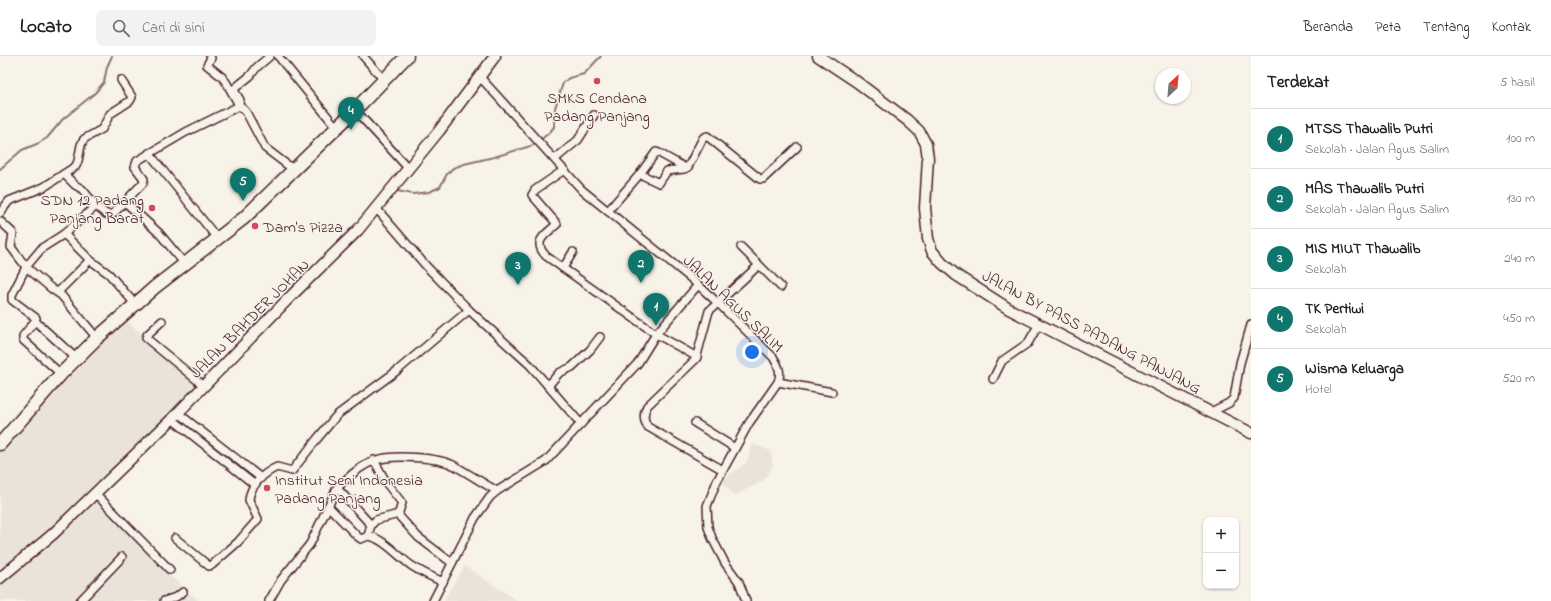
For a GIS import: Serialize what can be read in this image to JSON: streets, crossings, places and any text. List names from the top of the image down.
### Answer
{
  "streets": {
    "main road": ["JALAN BAHDER JOHAN", "JALAN BY PASS PADANG PANJANG"],
    "street": ["JALAN AGUS SALIM"]
  },
  "crossings": [
    ["JALAN AGUS SALIM", "JALAN BAHDER JOHAN"]
  ],
  "places": [
    "SMKS Cendana Padang Panjang",
    "SDN 12 Padang Panjang Barat",
    "Dam's Pizza",
    "Institut Seni Indonesia Padang Panjang"
  ],
  "north": "top right",
  "page": {
    "header": "Locato",
    "search": "Cari di sini",
    "nav": [
      "Beranda",
      "Peta",
      "Tentang",
      "Kontak"
    ],
    "heading": ["Terdekat", "5 hasil"],
    "pins": [
      "4",
      "5",
      "2",
      "3",
      "1"
    ],
    "list": [
      {
        "mark": "1",
        "name": "MTSS Thawalib Putri",
        "note": "Sekolah · Jalan Agus Salim",
        "value": "100 m"
      },
      {
        "mark": "2",
        "name": "MAS Thawalib Putri",
        "note": "Sekolah · Jalan Agus Salim",
        "value": "130 m"
      },
      {
        "mark": "3",
        "name": "MIS MIUT Thawalib",
        "note": "Sekolah",
        "value": "240 m"
      },
      {
        "mark": "4",
        "name": "TK Pertiwi",
        "note": "Sekolah",
        "value": "450 m"
      },
      {
        "mark": "5",
        "name": "Wisma Keluarga",
        "note": "Hotel",
        "value": "520 m"
      }
    ],
    "map_buttons": ["+", "−"]
  }
}
